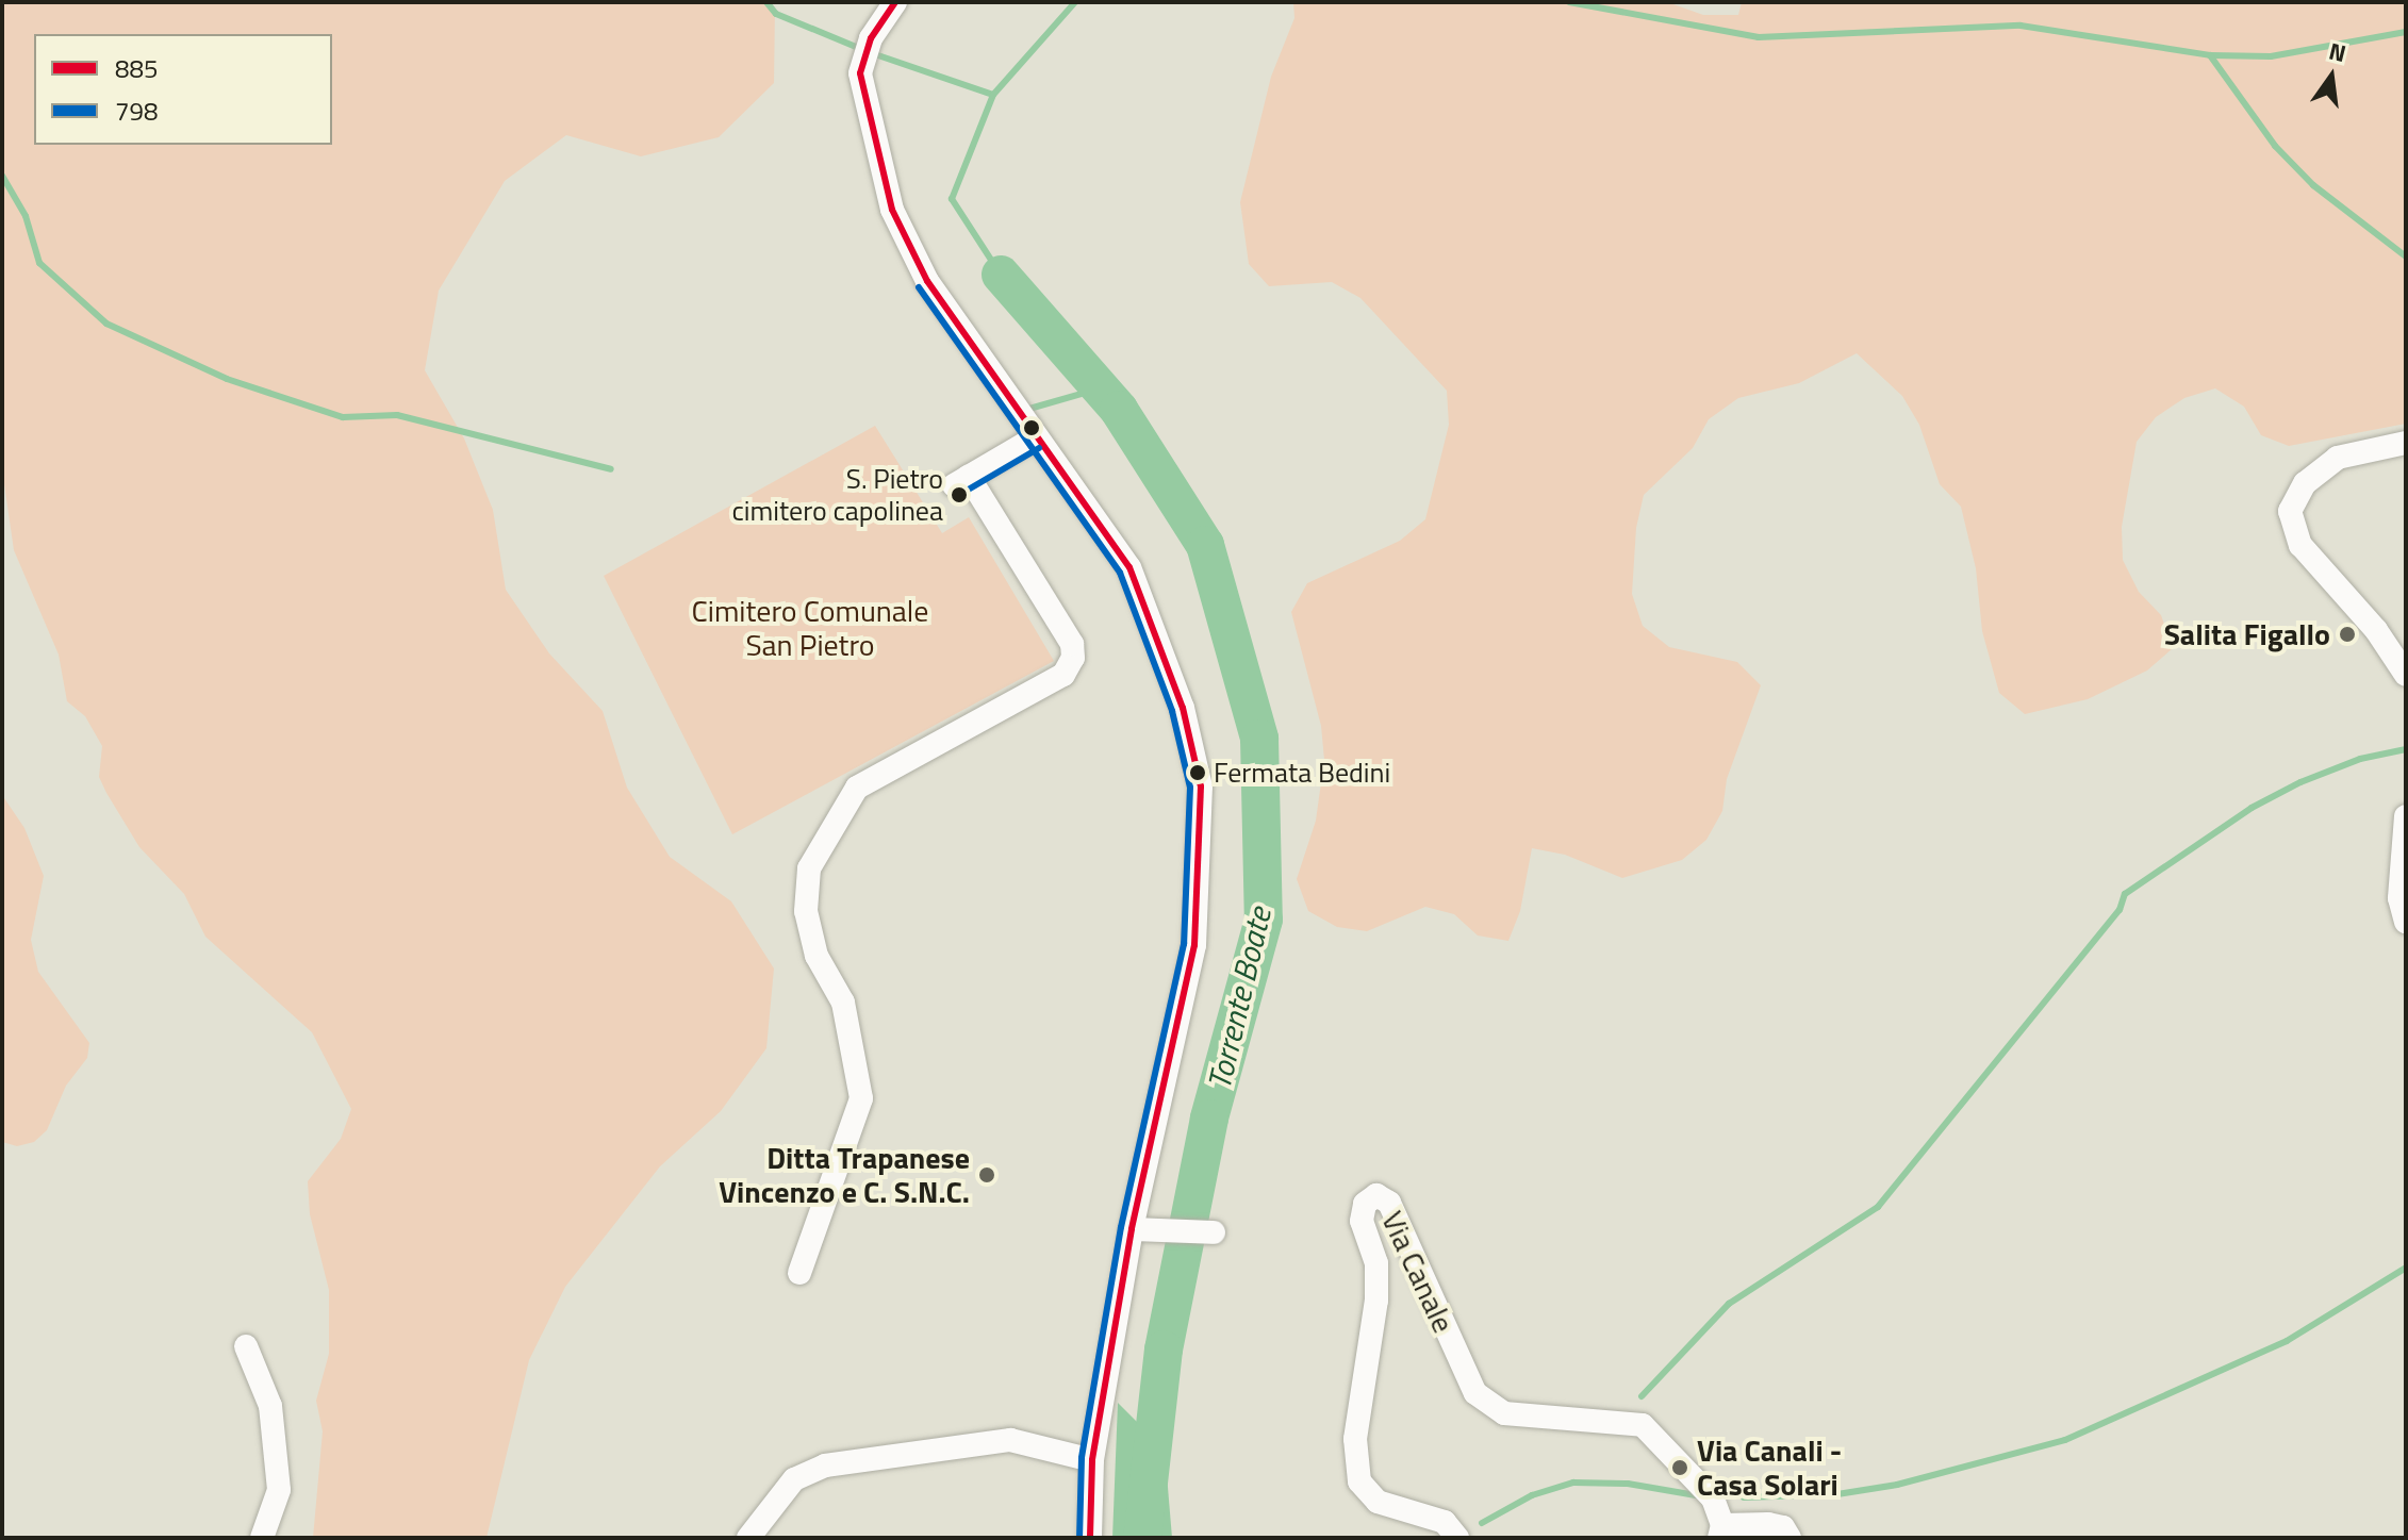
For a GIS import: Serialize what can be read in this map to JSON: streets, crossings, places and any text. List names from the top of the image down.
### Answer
{
  "streets": {
    "street": ["Via Canale"]
  },
  "water": ["Torrente Boate"],
  "parks": ["Cimitero Comunale San Pietro"],
  "places": [
    "S. Pietro cimitero capolinea",
    "Salita Figallo",
    "Fermata Bedini",
    "Ditta Trapanese Vincenzo e C. S.N.C.",
    "Via Canali - Casa Solari"
  ],
  "lines": ["transit line 885", "transit line 798"],
  "legend": ["885", "798"],
  "north": "top"
}
